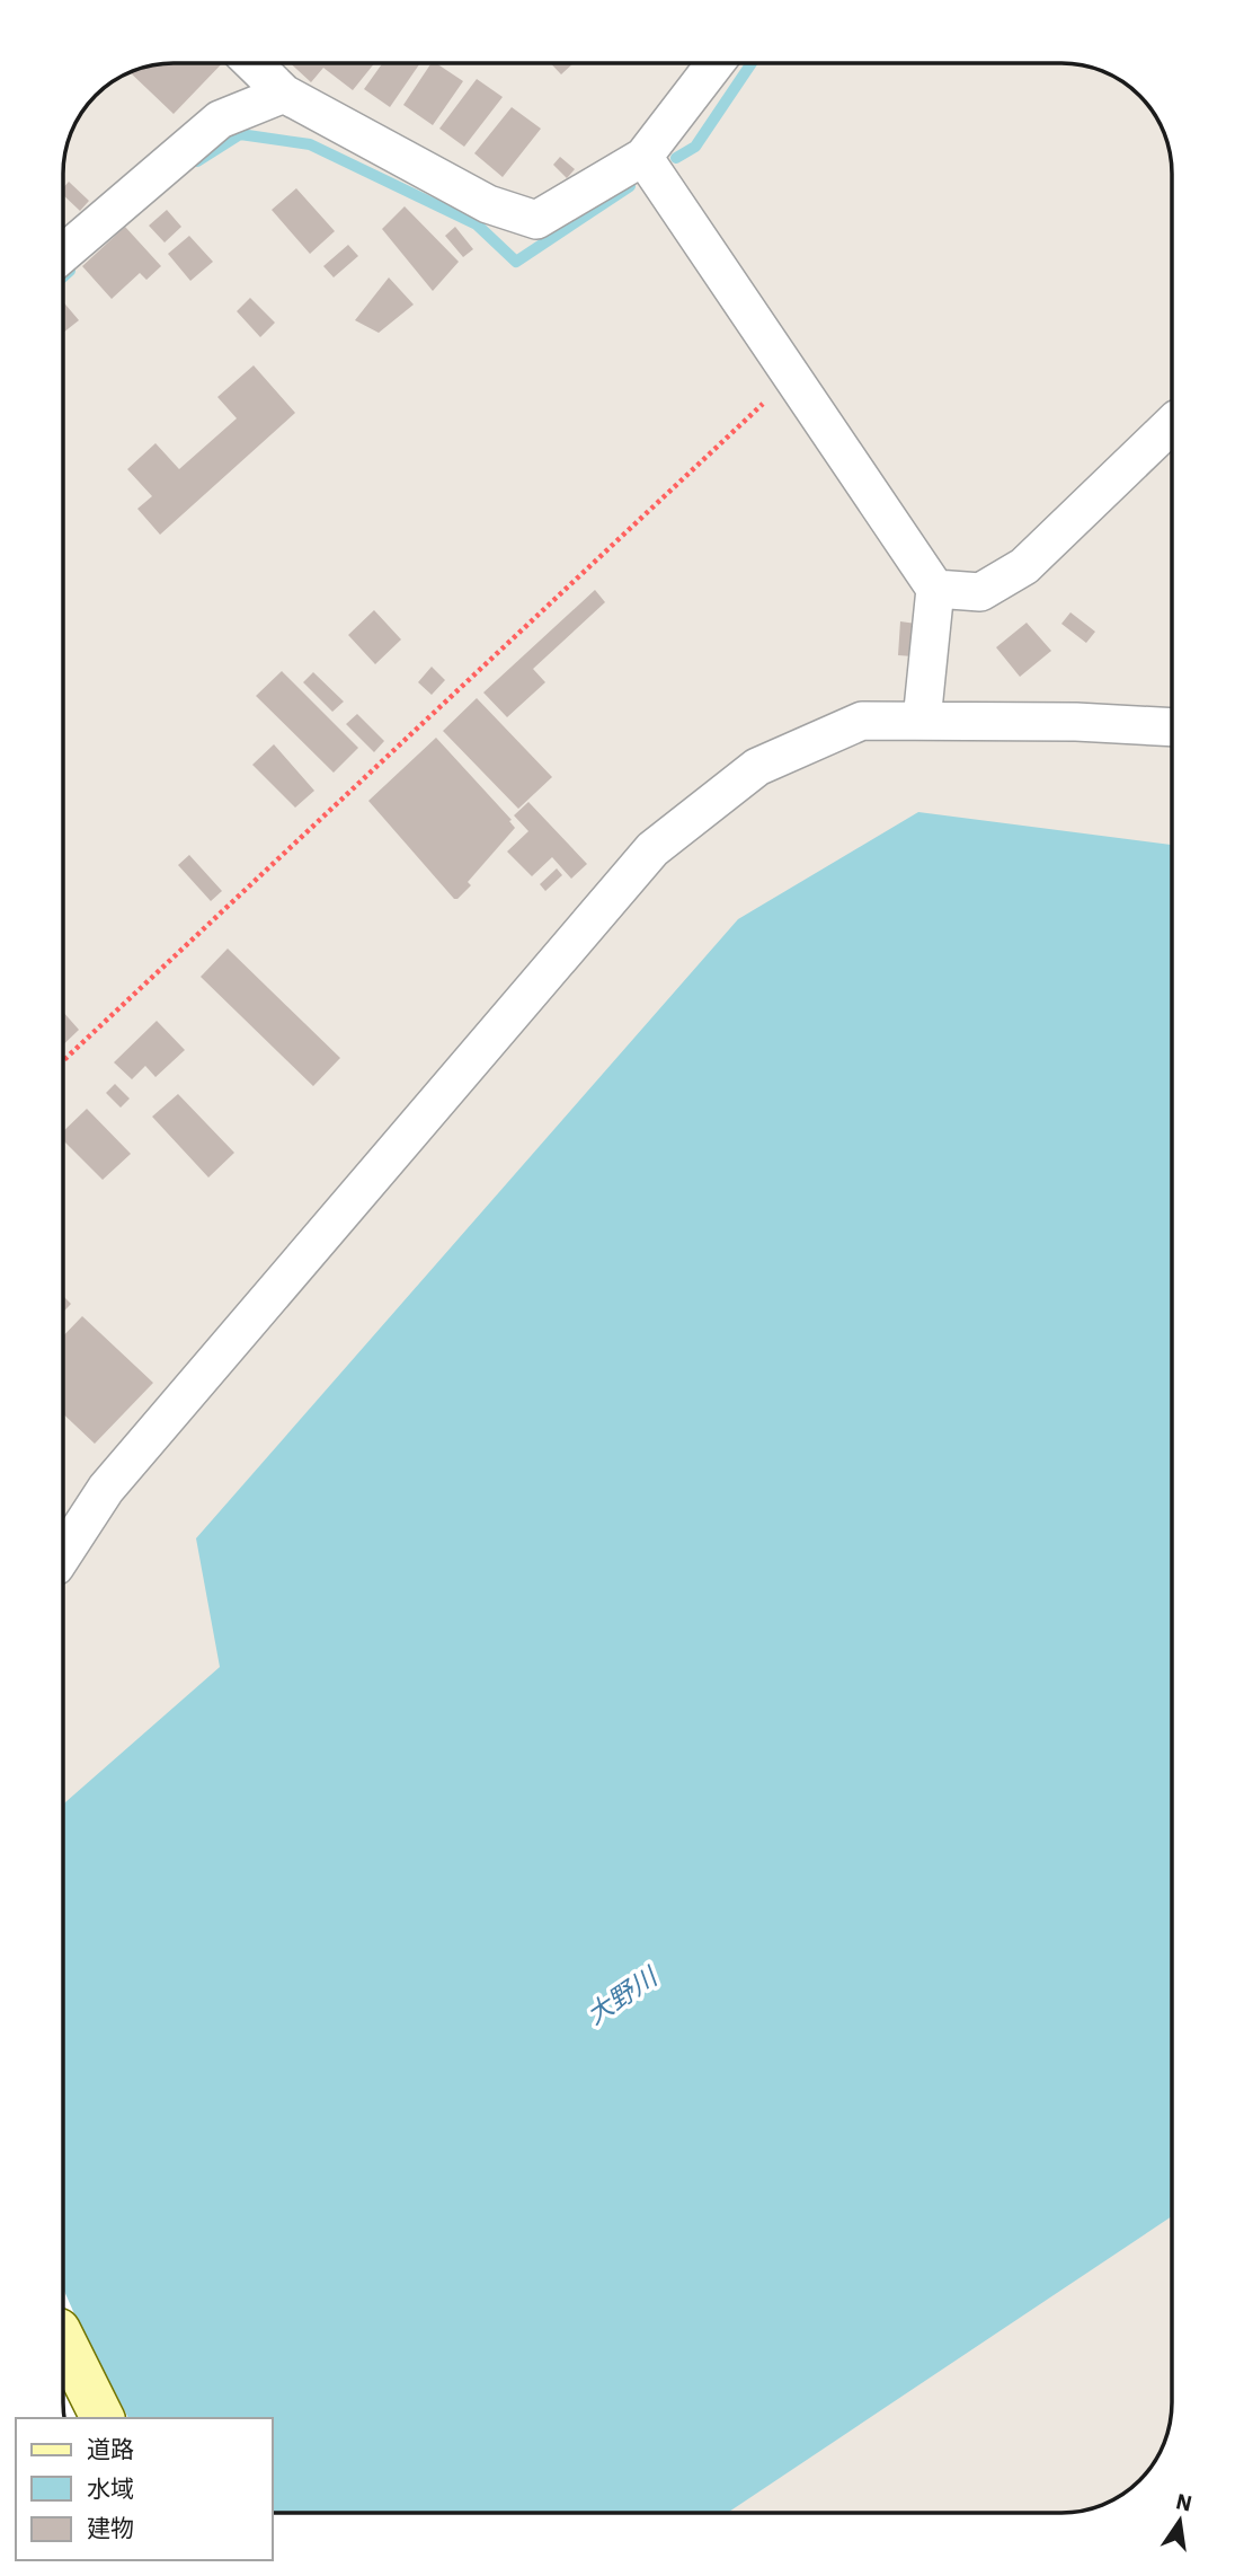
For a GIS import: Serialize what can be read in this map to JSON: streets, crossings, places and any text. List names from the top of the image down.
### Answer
{
  "water": ["大野川"],
  "legend": ["道路", "水域", "建物"],
  "north": "top"
}
